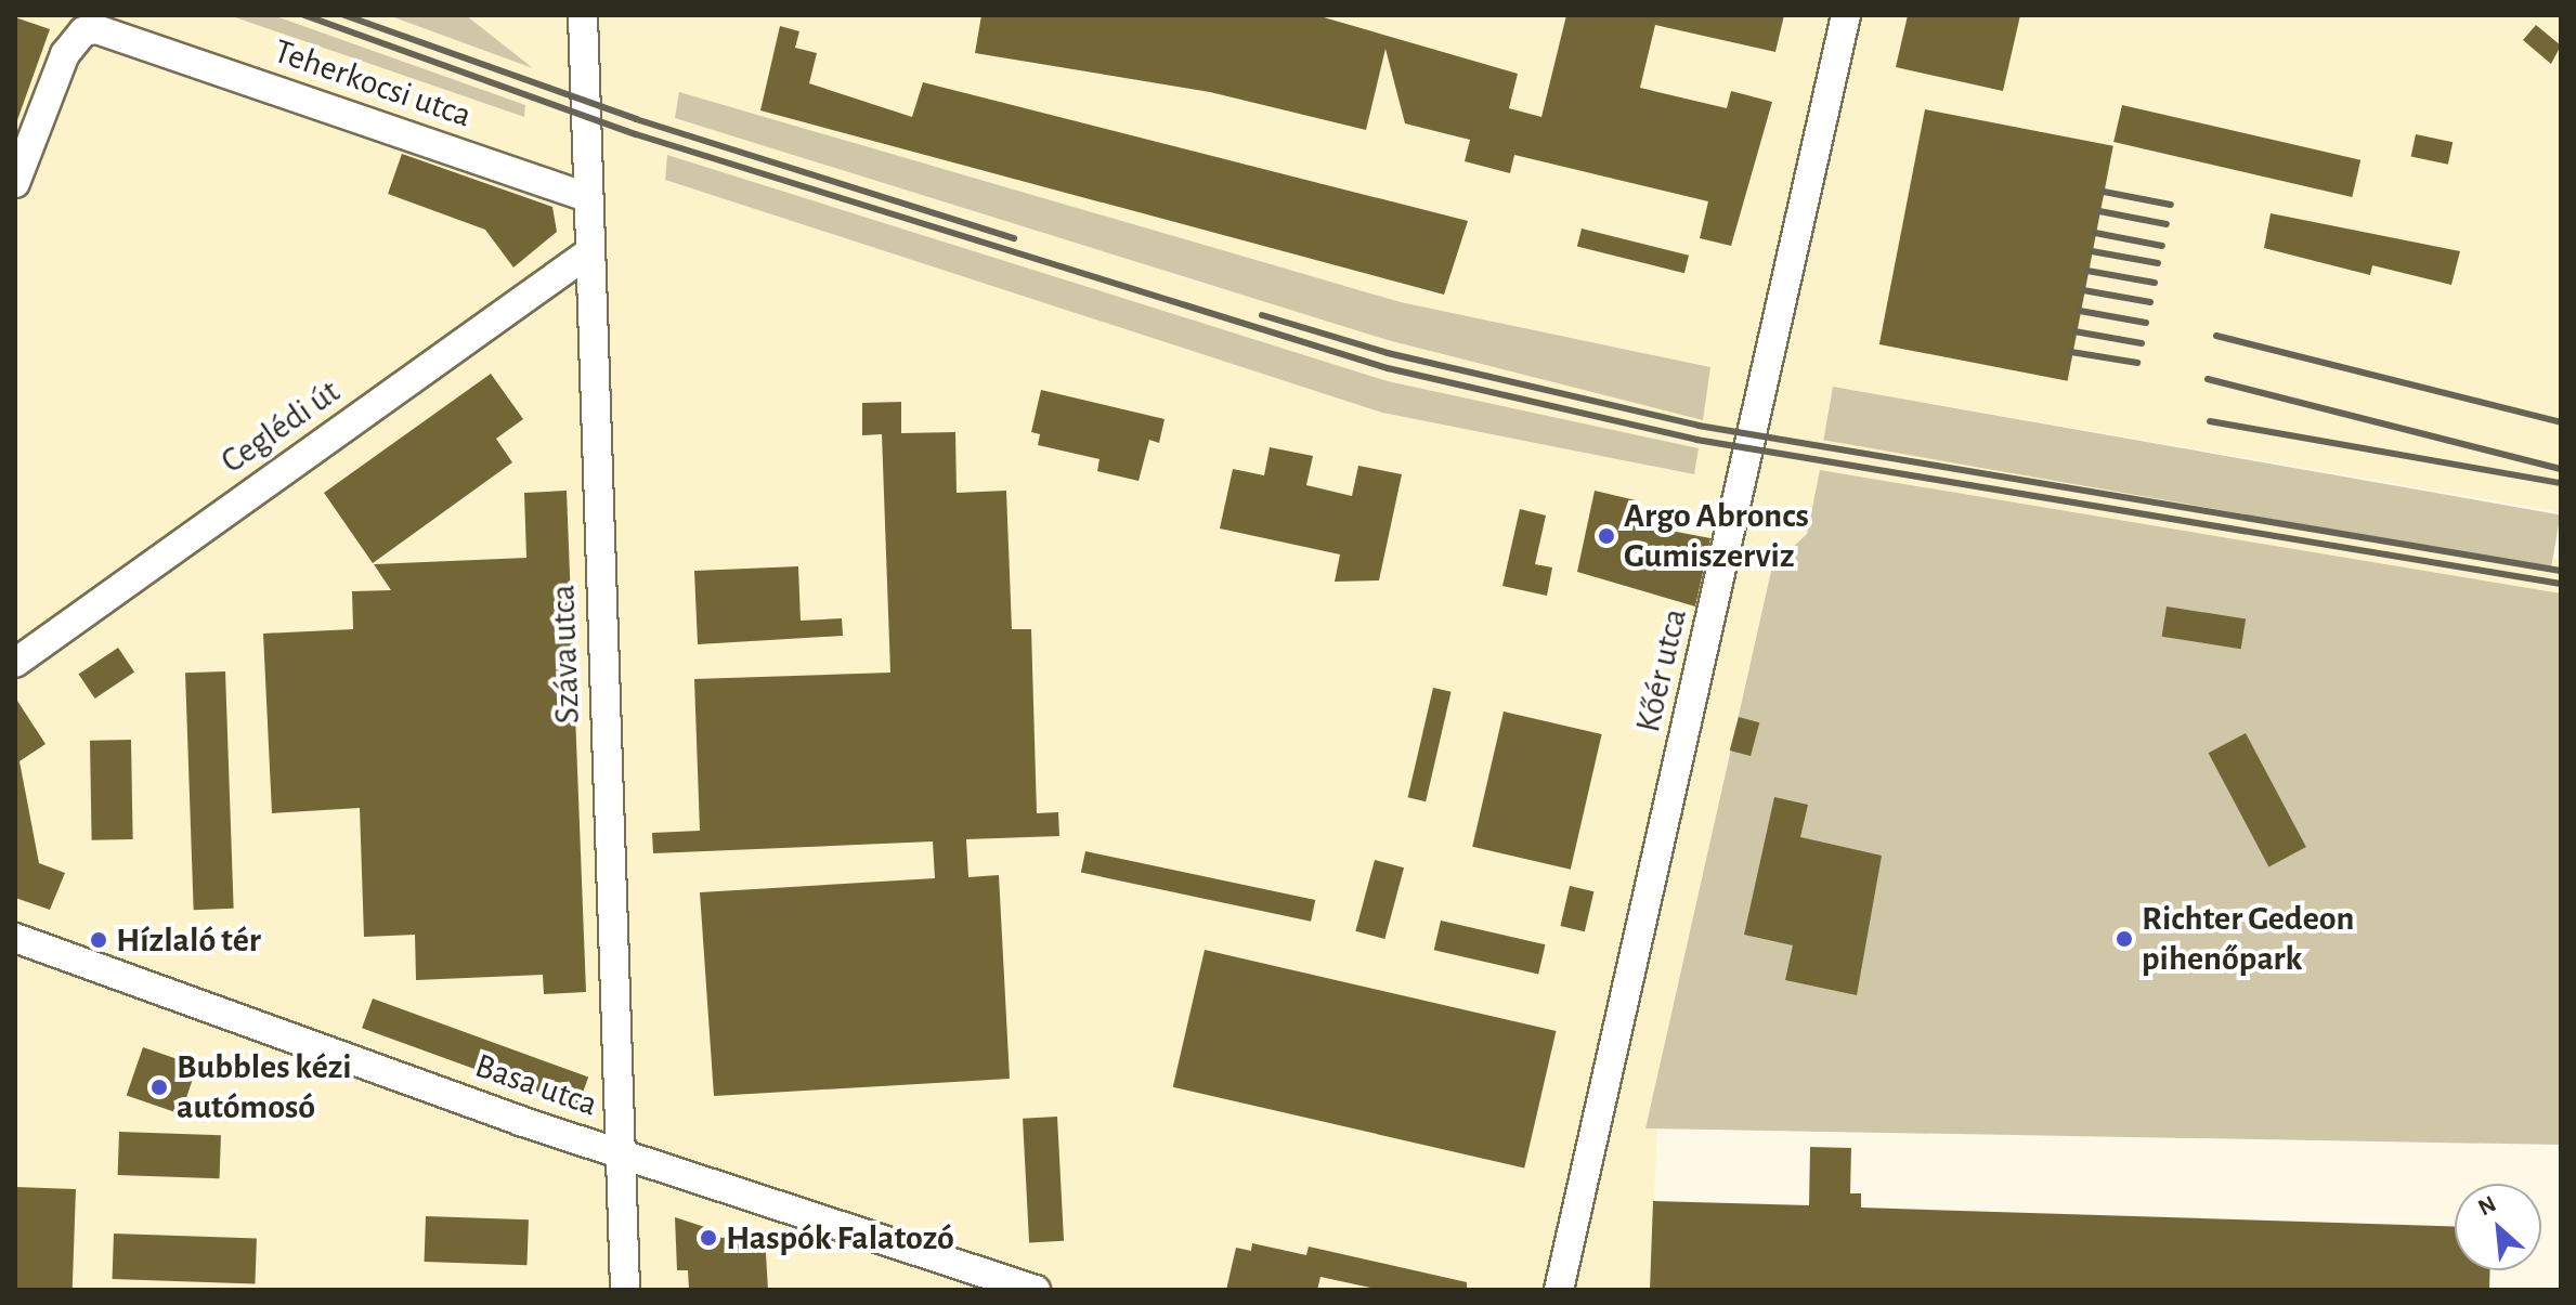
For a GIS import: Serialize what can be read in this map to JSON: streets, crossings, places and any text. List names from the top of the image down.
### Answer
{
  "streets": {
    "street": [
      "Teherkocsi utca",
      "Ceglédi út",
      "Száva utca",
      "Kőér utca",
      "Basa utca"
    ]
  },
  "crossings": [
    ["Teherkocsi utca", "Száva utca"],
    ["Ceglédi út", "Száva utca"],
    ["Száva utca", "Basa utca"]
  ],
  "places": [
    "Argo Abroncs Gumiszerviz",
    "Richter Gedeon pihenőpark",
    "Hízlaló tér",
    "Bubbles kézi autómosó",
    "Haspók Falatozó"
  ],
  "north": "top left"
}
